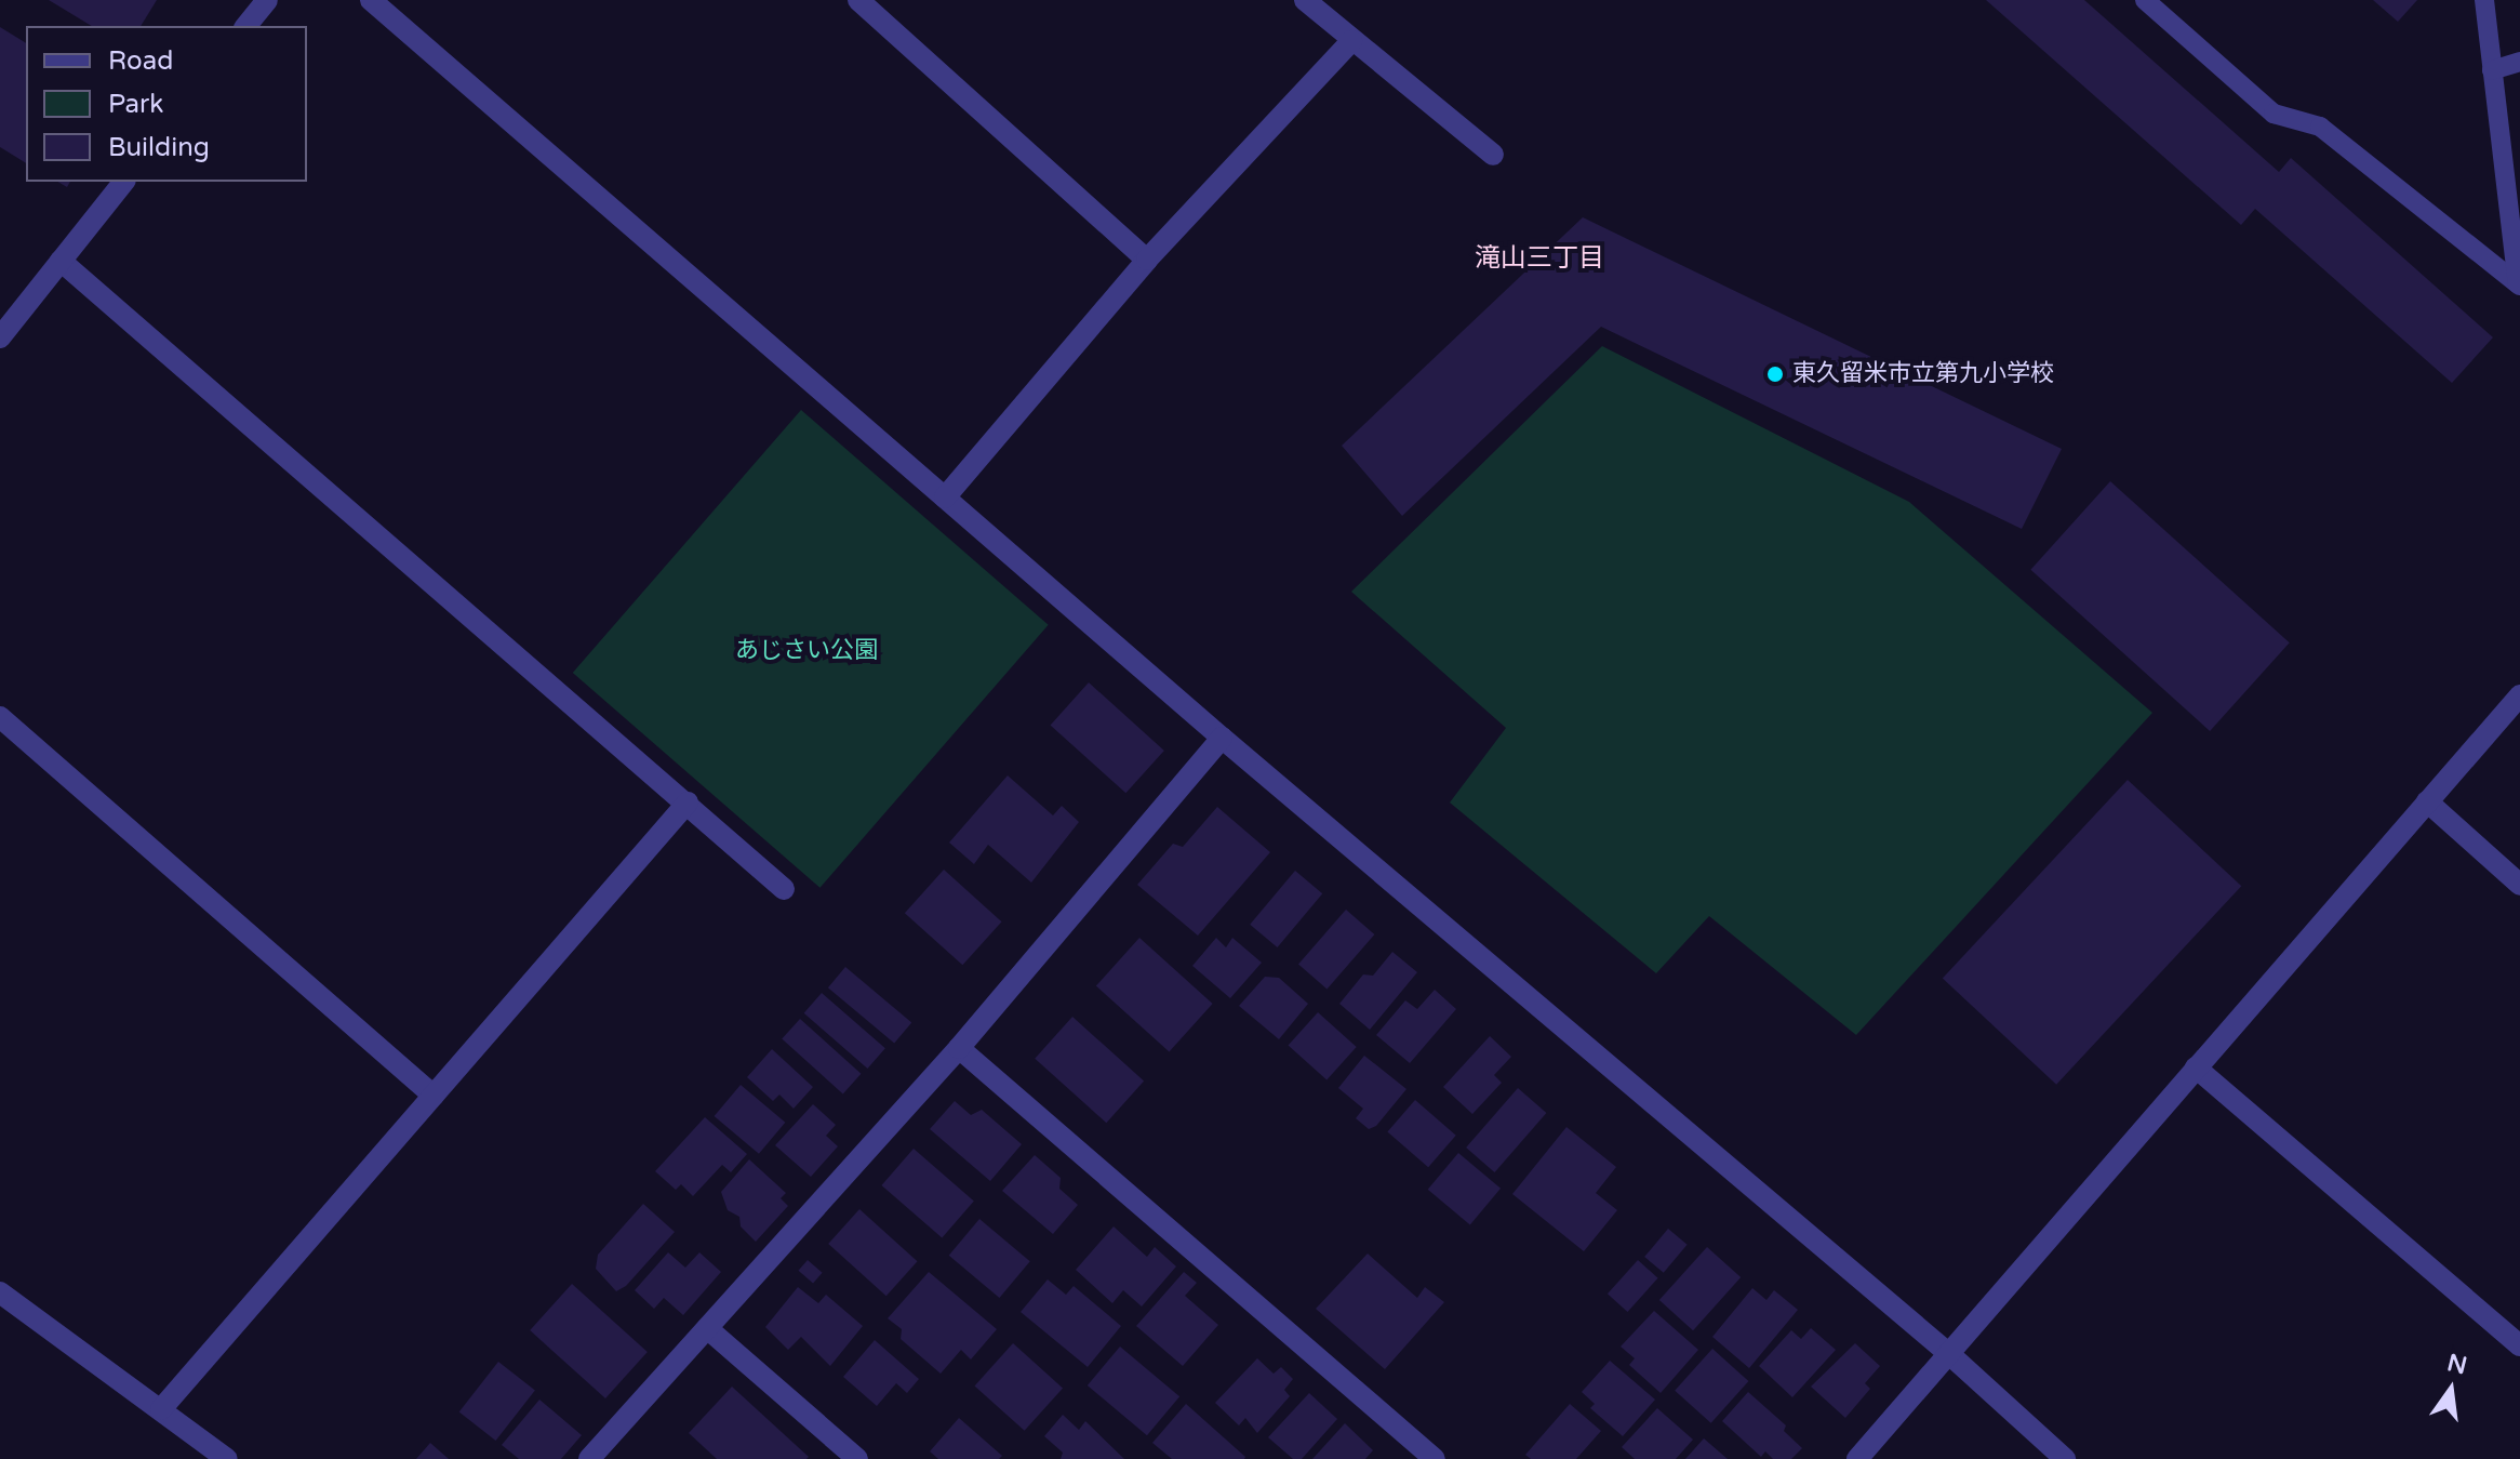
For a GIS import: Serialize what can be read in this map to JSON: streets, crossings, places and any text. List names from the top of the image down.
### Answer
{
  "districts": ["滝山三丁目"],
  "parks": ["あじさい公園"],
  "places": ["東久留米市立第九小学校"],
  "legend": ["Road", "Park", "Building"],
  "north": "top"
}
